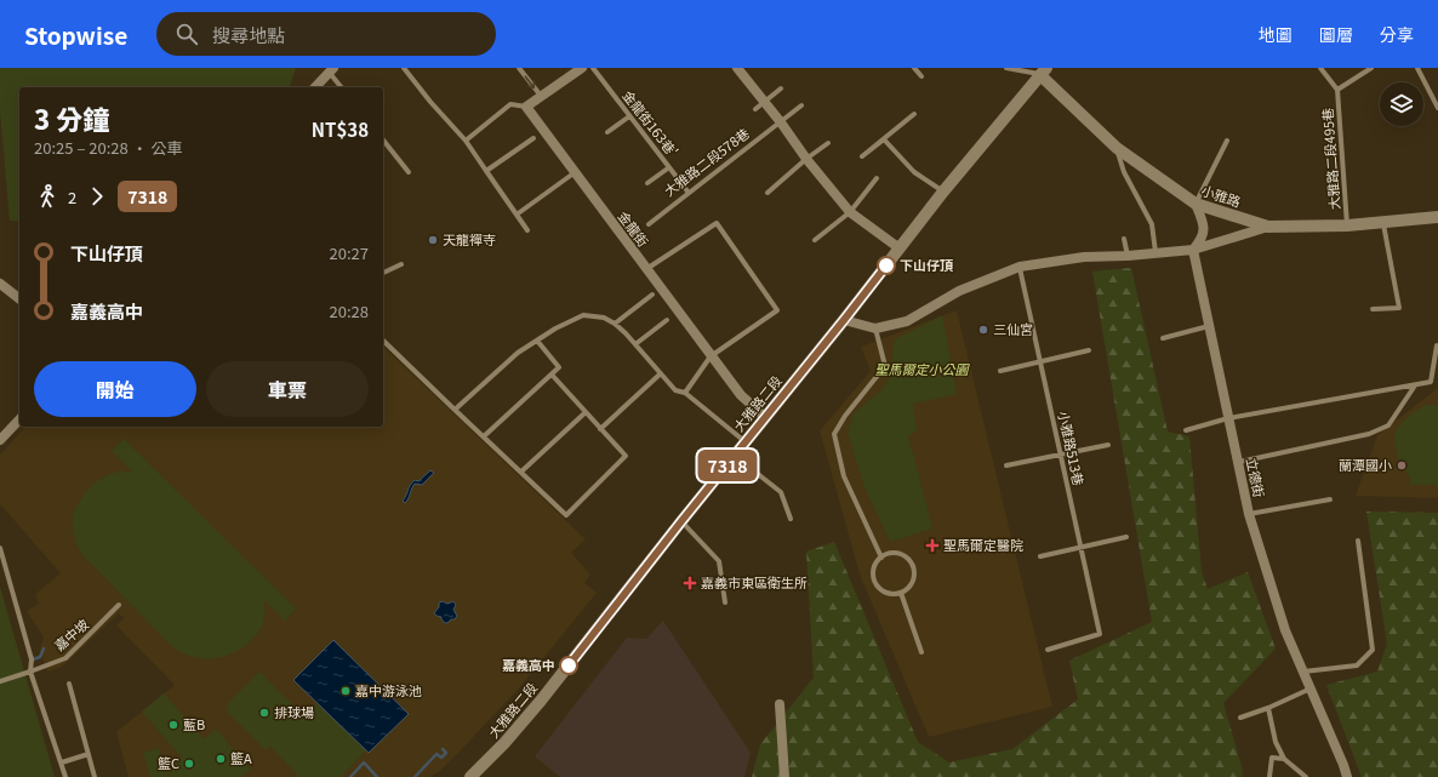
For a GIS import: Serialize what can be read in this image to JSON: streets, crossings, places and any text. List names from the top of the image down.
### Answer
{
  "streets": {
    "main road": ["小雅路", "大雅路二段"],
    "street": ["金龍街", "立德街"],
    "lane": [
      "金龍街163巷'",
      "大雅路二段495巷",
      "大雅路二段578巷",
      "小雅路513巷",
      "嘉中坡"
    ]
  },
  "crossings": [
    ["金龍街163巷'", "大雅路二段578巷"],
    ["大雅路二段495巷", "小雅路"],
    ["小雅路", "大雅路二段"],
    ["金龍街", "大雅路二段"]
  ],
  "parks": ["聖馬爾定小公園"],
  "places": {
    "other": [
      "天龍禪寺",
      "下山仔頂",
      "三仙宮",
      "蘭潭國小",
      "嘉義高中",
      "嘉中游泳池",
      "排球場",
      "藍B",
      "籃A",
      "籃C"
    ],
    "health": ["聖馬爾定醫院", "嘉義市東區衛生所"]
  },
  "lines": ["bus line 7318"],
  "page": {
    "header": "Stopwise",
    "search": "搜尋地點",
    "nav": ["地圖", "圖層", "分享"],
    "on_map": "7318",
    "heading": ["3 分鐘", "20:25 – 20:28 · 公車", "NT$38"],
    "legs": ["2", "7318"],
    "list": [
      {
        "name": "下山仔頂",
        "value": "20:27"
      },
      {
        "name": "嘉義高中",
        "value": "20:28"
      }
    ],
    "buttons": ["開始", "車票"]
  }
}
